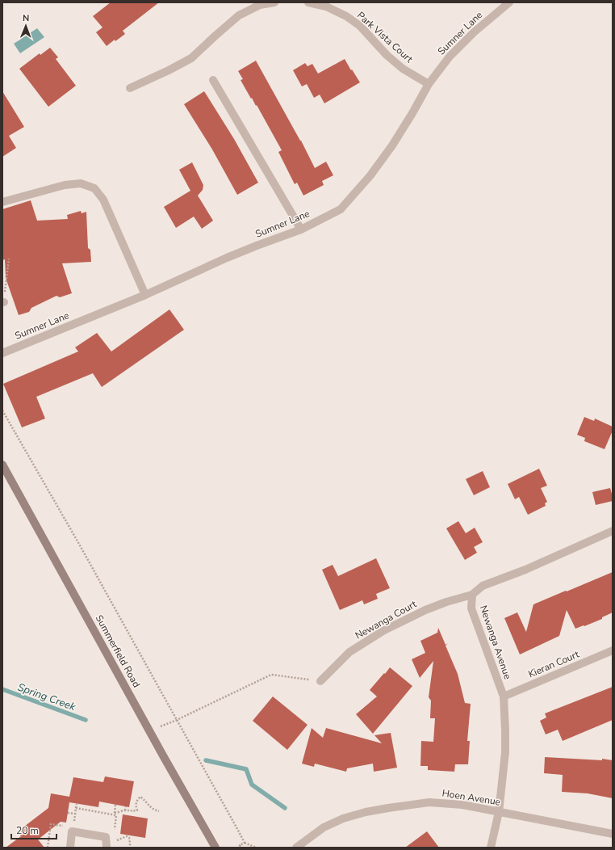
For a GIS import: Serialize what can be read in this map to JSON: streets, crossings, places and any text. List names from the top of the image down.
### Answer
{
  "streets": {
    "street": [
      "Sumner Lane",
      "Park Vista Court",
      "Newanga Court",
      "Newanga Avenue",
      "Summerfield Road",
      "Kieran Court",
      "Hoen Avenue"
    ]
  },
  "crossings": [
    ["Sumner Lane", "Park Vista Court"],
    ["Newanga Court", "Newanga Avenue"],
    ["Newanga Avenue", "Kieran Court"],
    ["Newanga Avenue", "Hoen Avenue"]
  ],
  "water": ["Spring Creek"],
  "scale_bar": "20 m",
  "north": "top"
}
